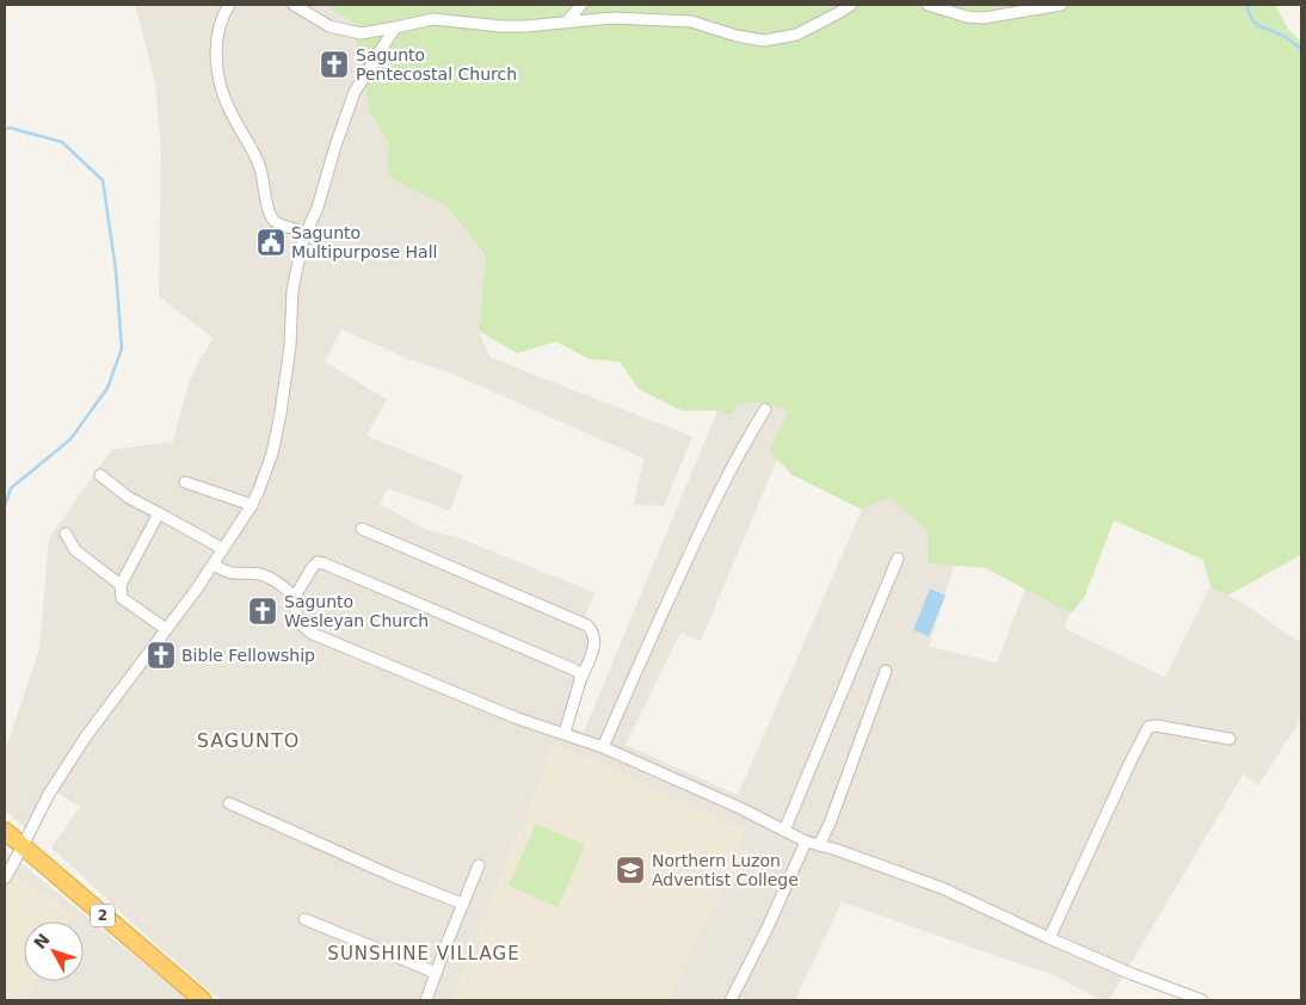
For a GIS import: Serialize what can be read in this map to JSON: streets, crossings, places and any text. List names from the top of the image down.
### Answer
{
  "streets": {
    "highway": ["2"]
  },
  "districts": ["SAGUNTO", "SUNSHINE VILLAGE"],
  "places": {
    "church": ["Sagunto Pentecostal Church", "Sagunto Wesleyan Church", "Bible Fellowship"],
    "public building": ["Sagunto Multipurpose Hall"],
    "school or university": ["Northern Luzon Adventist College"]
  },
  "north": "top left"
}
